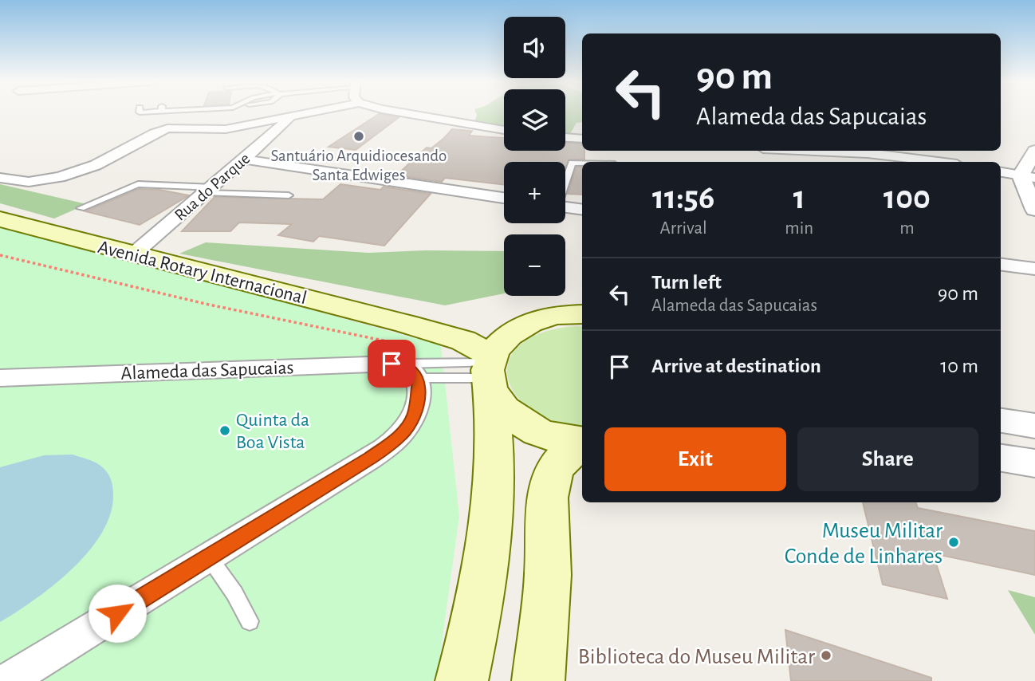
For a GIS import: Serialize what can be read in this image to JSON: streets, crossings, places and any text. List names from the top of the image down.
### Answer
{
  "streets": {
    "main road": ["Avenida Rotary Internacional"],
    "street": ["Rua do Parque", "Alameda das Sapucaias"]
  },
  "crossings": [
    ["Rua do Parque", "Avenida Rotary Internacional"],
    ["Avenida Rotary Internacional", "Alameda das Sapucaias"]
  ],
  "places": [
    "Santuário Arquidiocesando Santa Edwiges",
    "Quinta da Boa Vista",
    "Museu Militar Conde de Linhares",
    "Biblioteca do Museu Militar"
  ],
  "page": {
    "map_buttons": ["+", "−"],
    "turn": ["90 m", "Alameda das Sapucaias"],
    "eta": [
      "11:56",
      "Arrival",
      "1",
      "min",
      "100",
      "m"
    ],
    "list": [
      {
        "name": "Turn left",
        "note": "Alameda das Sapucaias",
        "value": "90 m"
      },
      {
        "name": "Arrive at destination",
        "value": "10 m"
      }
    ],
    "buttons": ["Exit", "Share"]
  }
}
